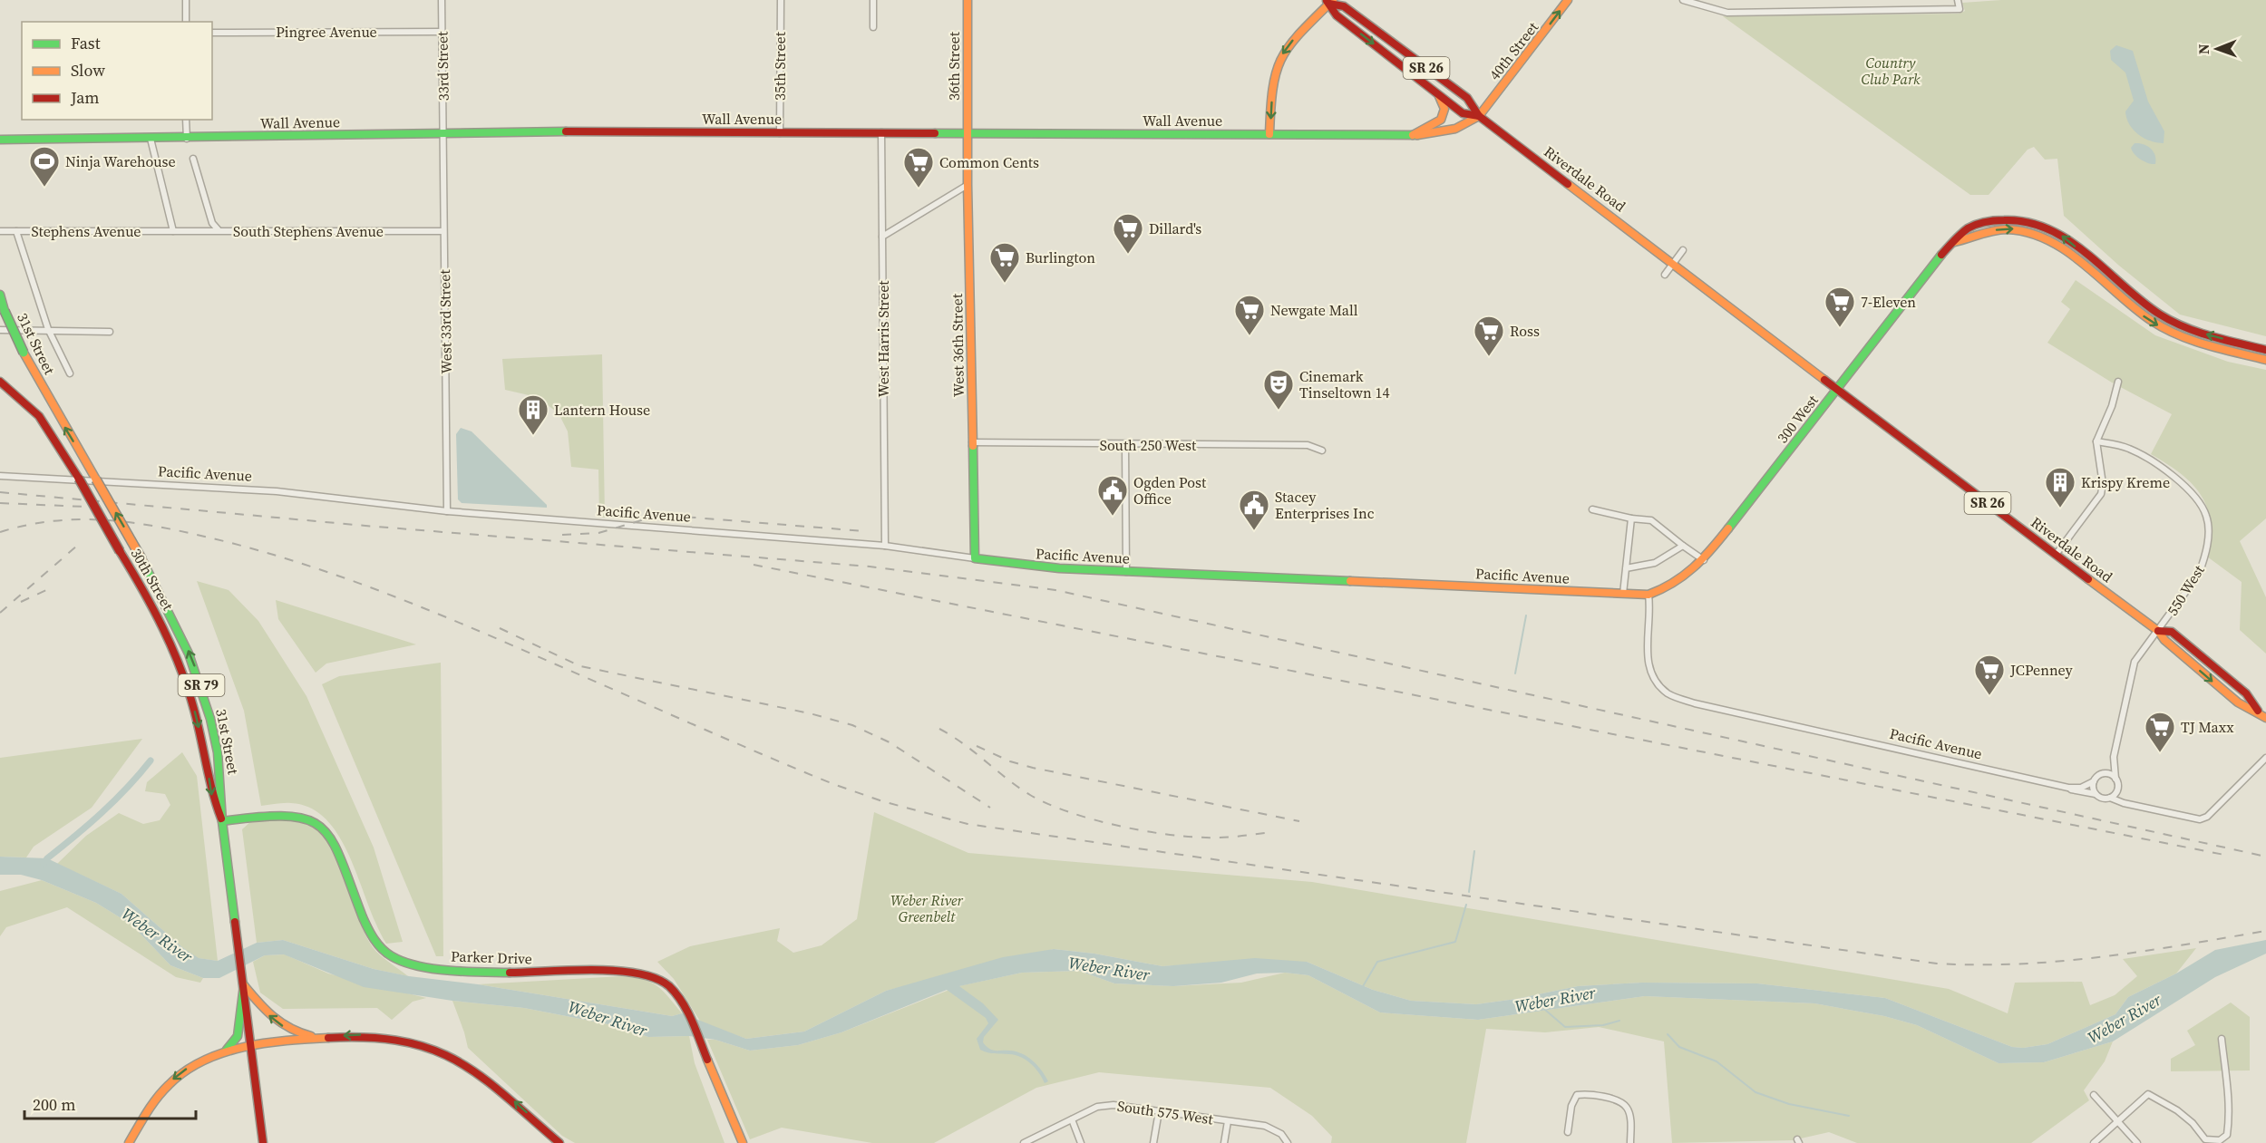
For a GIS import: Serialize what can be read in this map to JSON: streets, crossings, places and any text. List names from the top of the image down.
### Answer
{
  "streets": {
    "main road": [
      "40th Street",
      "36th Street",
      "SR 26",
      "Wall Avenue",
      "Riverdale Road",
      "31st Street",
      "West 36th Street",
      "300 West",
      "Pacific Avenue",
      "30th Street",
      "SR 79",
      "Parker Drive"
    ],
    "street": [
      "Pingree Avenue",
      "33rd Street",
      "35th Street",
      "Stephens Avenue",
      "South Stephens Avenue",
      "West 33rd Street",
      "West Harris Street",
      "South 250 West",
      "550 West",
      "South 575 West"
    ]
  },
  "crossings": [
    ["Pingree Avenue", "33rd Street"],
    ["40th Street", "SR 26"],
    ["40th Street", "Wall Avenue"],
    ["40th Street", "Riverdale Road"],
    ["33rd Street", "Wall Avenue"],
    ["33rd Street", "West 33rd Street"],
    ["35th Street", "Wall Avenue"],
    ["36th Street", "Wall Avenue"],
    ["36th Street", "West 36th Street"],
    ["SR 26", "Wall Avenue"],
    ["SR 26", "Riverdale Road"],
    ["SR 26", "300 West"],
    ["SR 26", "550 West"],
    ["Wall Avenue", "Riverdale Road"],
    ["Wall Avenue", "West 33rd Street"],
    ["Wall Avenue", "West Harris Street"],
    ["Wall Avenue", "West 36th Street"],
    ["Riverdale Road", "300 West"],
    ["Riverdale Road", "550 West"],
    ["Stephens Avenue", "South Stephens Avenue"],
    ["South Stephens Avenue", "West 33rd Street"],
    ["West 33rd Street", "Pacific Avenue"],
    ["West Harris Street", "Pacific Avenue"],
    ["31st Street", "30th Street"],
    ["31st Street", "Parker Drive"],
    ["West 36th Street", "South 250 West"],
    ["West 36th Street", "Pacific Avenue"],
    ["300 West", "Pacific Avenue"],
    ["30th Street", "Parker Drive"]
  ],
  "one_way": ["40th Street", "31st Street", "30th Street"],
  "water": ["Weber River"],
  "parks": ["Country Club Park", "Weber River Greenbelt"],
  "places": {
    "sports": ["Ninja Warehouse"],
    "supermarket": [
      "Common Cents",
      "Dillard's",
      "Burlington",
      "7-Eleven",
      "Newgate Mall",
      "Ross",
      "JCPenney",
      "TJ Maxx"
    ],
    "theatre": ["Cinemark Tinseltown 14"],
    "building": ["Lantern House", "Krispy Kreme"],
    "public building": ["Ogden Post Office", "Stacey Enterprises Inc"]
  },
  "legend": ["Fast", "Slow", "Jam"],
  "scale_bar": "200 m",
  "north": "left"
}
